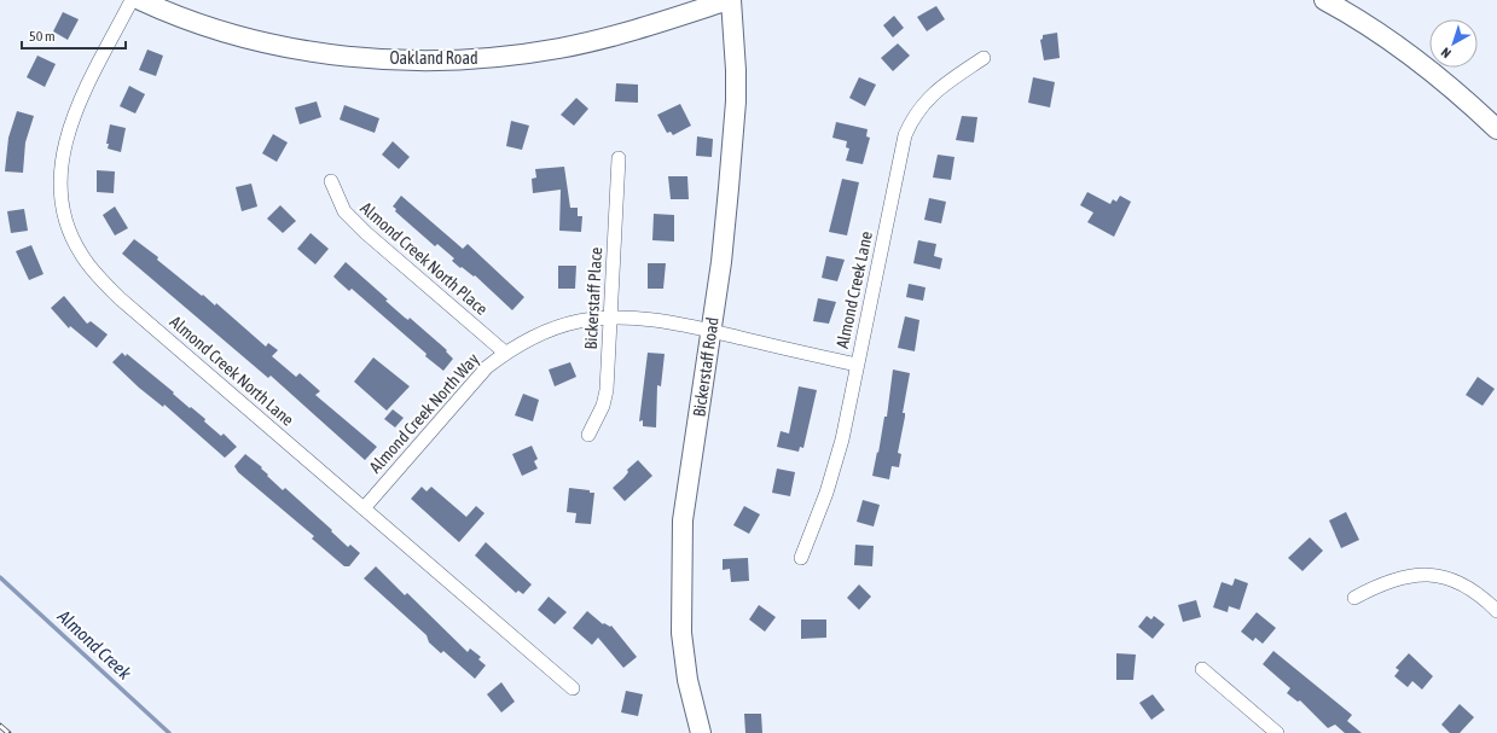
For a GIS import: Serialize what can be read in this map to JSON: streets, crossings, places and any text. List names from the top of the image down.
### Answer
{
  "streets": {
    "street": [
      "Oakland Road",
      "Almond Creek North Place",
      "Almond Creek Lane",
      "Bickerstaff Place",
      "Bickerstaff Road",
      "Almond Creek North Lane",
      "Almond Creek North Way"
    ]
  },
  "crossings": [
    ["Oakland Road", "Bickerstaff Road"],
    ["Almond Creek North Place", "Almond Creek North Way"],
    ["Almond Creek Lane", "Almond Creek North Way"],
    ["Bickerstaff Place", "Almond Creek North Way"],
    ["Bickerstaff Road", "Almond Creek North Way"],
    ["Almond Creek North Lane", "Almond Creek North Way"]
  ],
  "water": ["Almond Creek"],
  "scale_bar": "50 m",
  "north": "bottom left"
}
